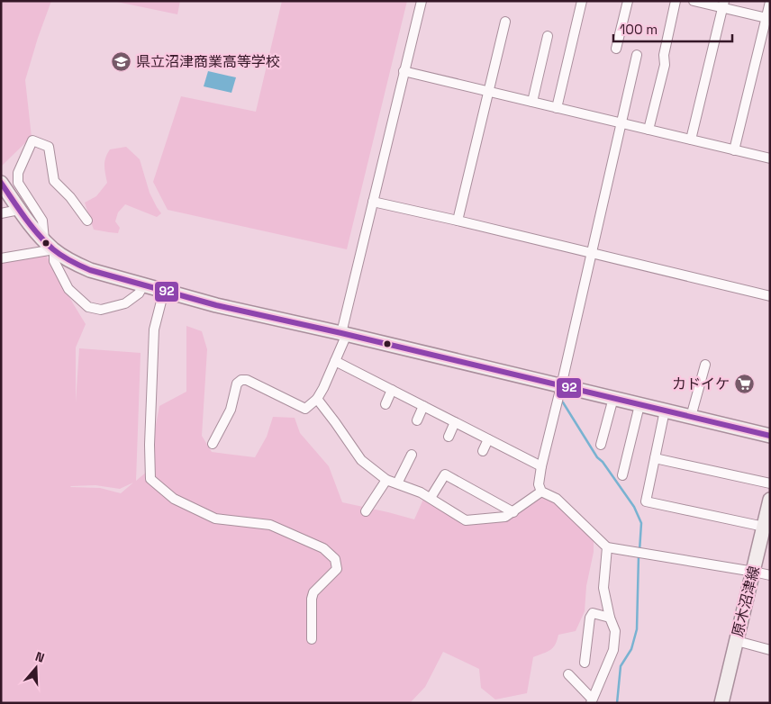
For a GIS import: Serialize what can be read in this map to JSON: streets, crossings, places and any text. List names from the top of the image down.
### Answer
{
  "streets": {
    "main road": ["原木沼津線"]
  },
  "places": {
    "school or university": ["県立沼津商業高等学校"],
    "supermarket": ["カドイケ"]
  },
  "lines": ["transit line 92"],
  "scale_bar": "100 m",
  "north": "top"
}
